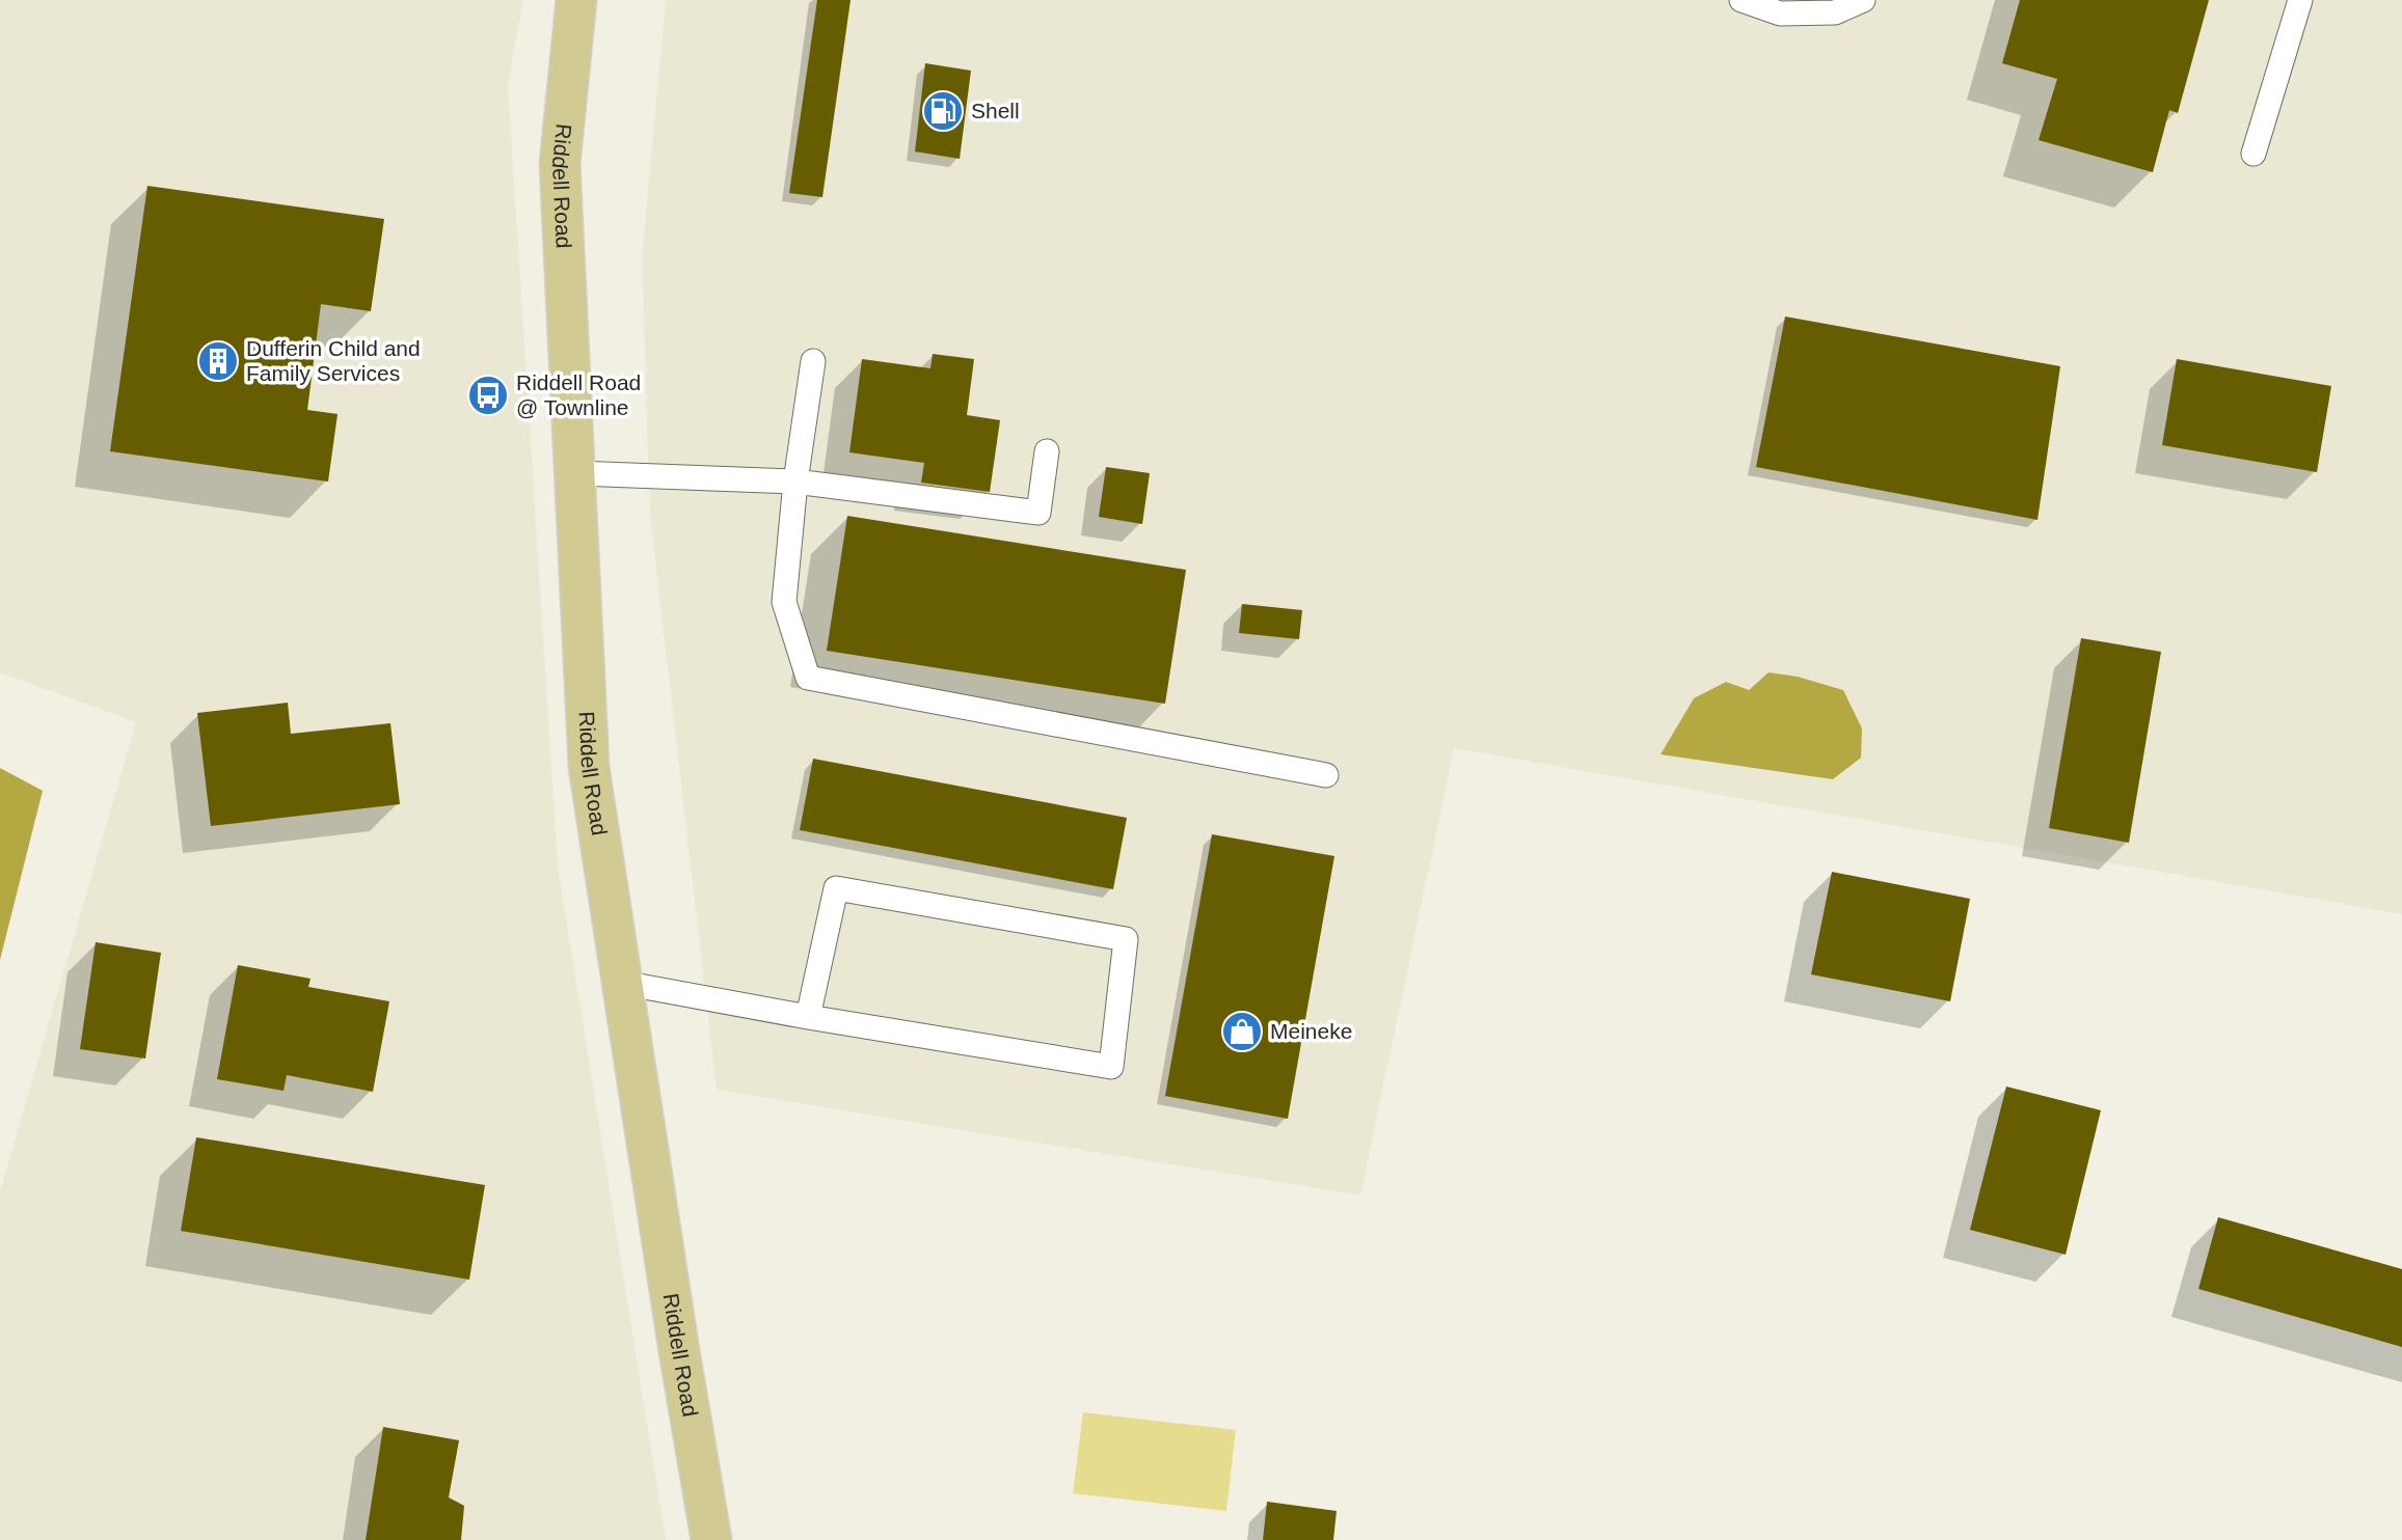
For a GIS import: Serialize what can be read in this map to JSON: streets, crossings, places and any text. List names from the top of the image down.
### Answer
{
  "streets": {
    "main road": ["Riddell Road"]
  },
  "places": {
    "fuel station": ["Shell"],
    "building": ["Dufferin Child and Family Services"],
    "bus stop": ["Riddell Road @ Townline"],
    "shop": ["Meineke"]
  }
}
